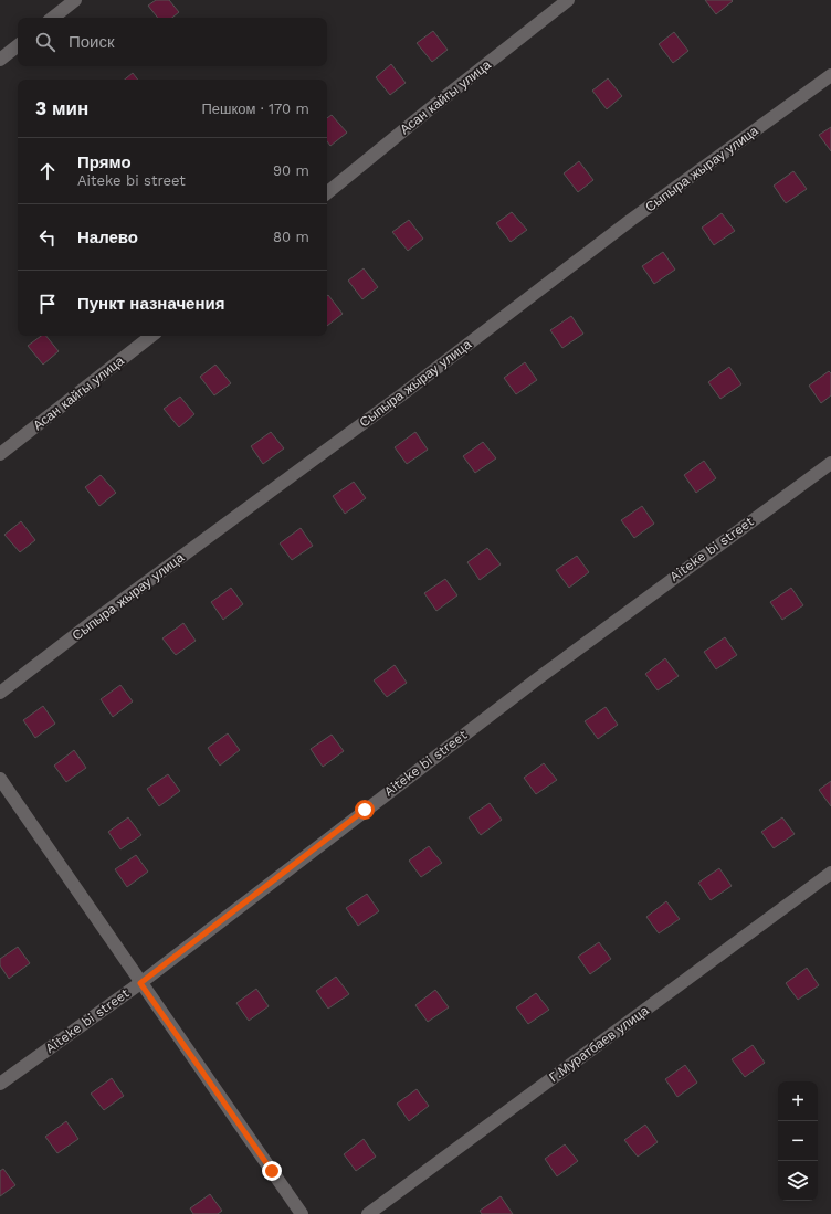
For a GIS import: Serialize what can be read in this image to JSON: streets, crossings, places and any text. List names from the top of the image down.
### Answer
{
  "streets": {
    "street": [
      "Асан кайгы улица",
      "Сыпыра жырау улица",
      "Aiteke bi street",
      "Г.Муратбаев улица"
    ]
  },
  "page": {
    "search": "Поиск",
    "heading": ["3 мин", "Пешком · 170 m"],
    "list": [
      ["Прямо", "Aiteke bi street", "90 m"],
      ["Налево", "80 m"],
      "Пункт назначения"
    ],
    "map_buttons": ["+", "−"]
  }
}
